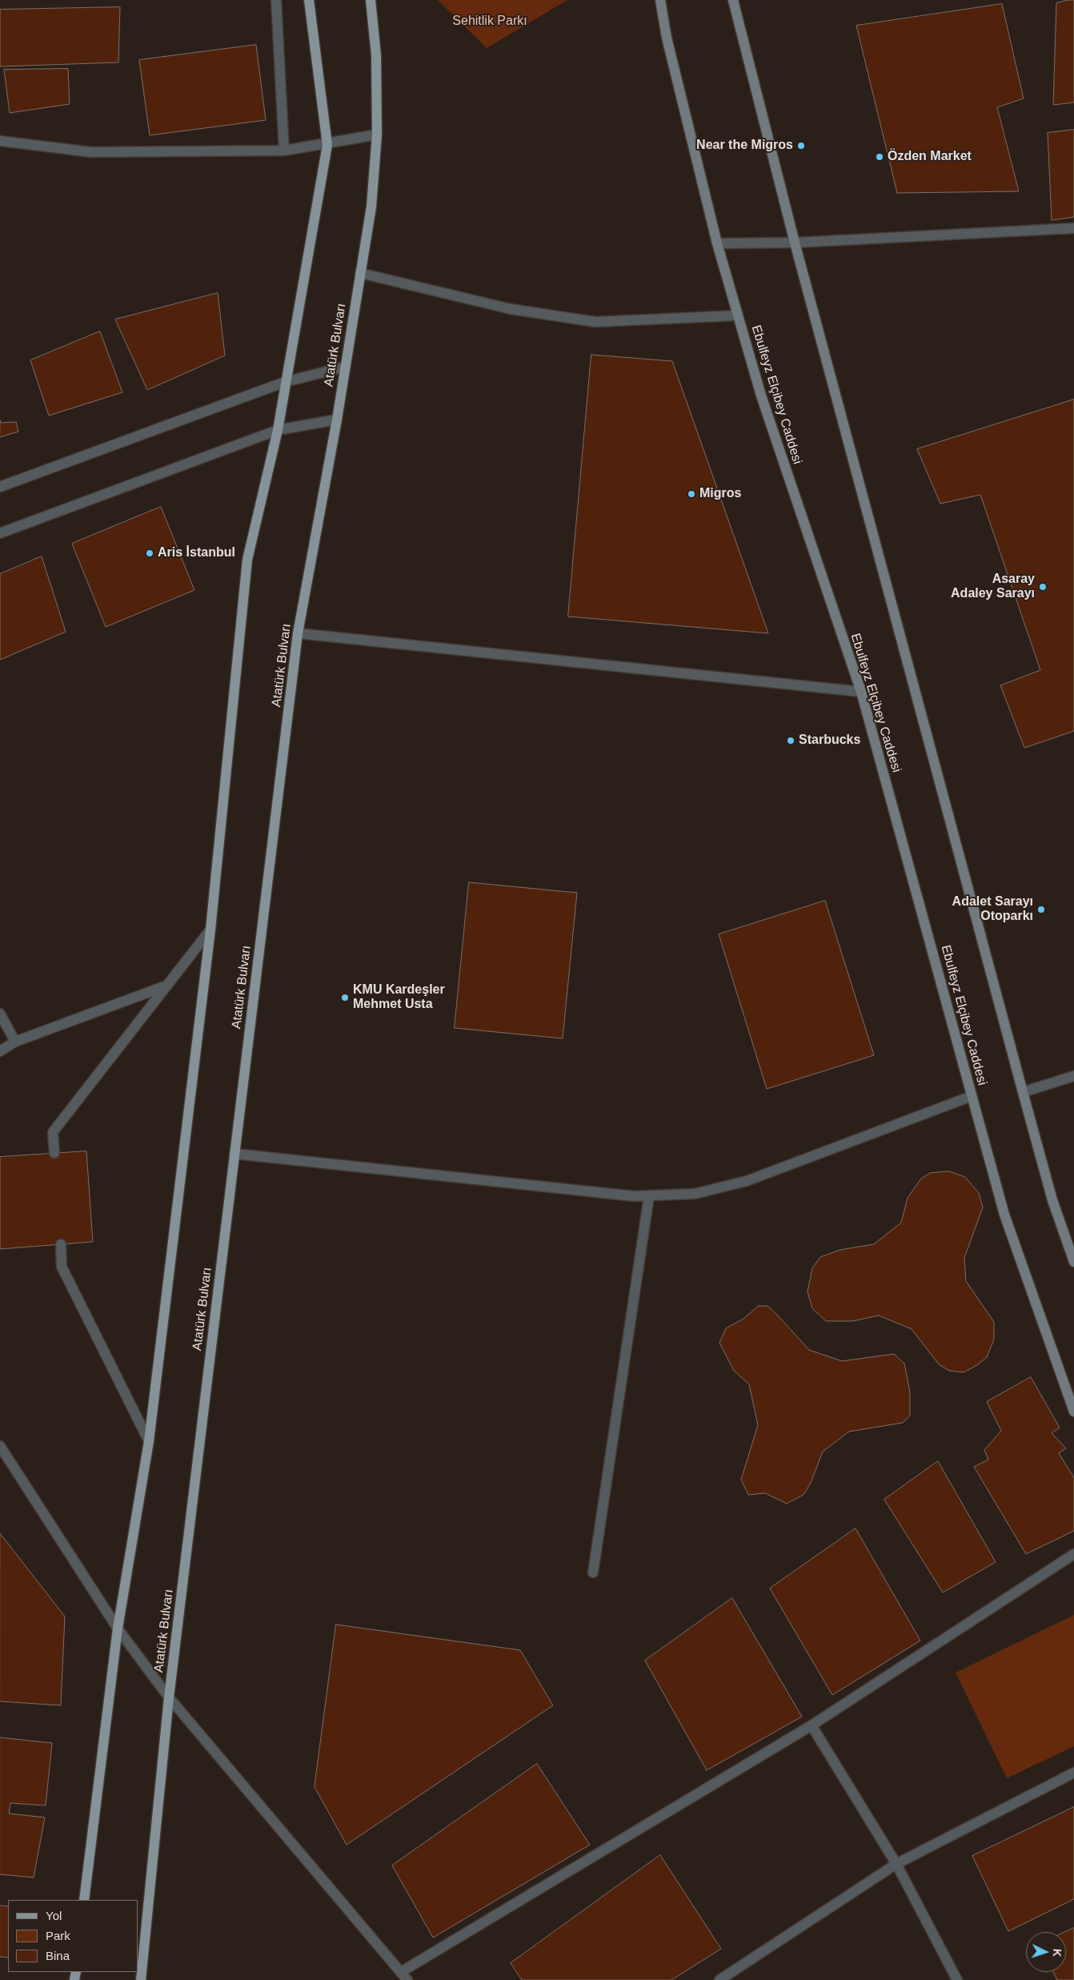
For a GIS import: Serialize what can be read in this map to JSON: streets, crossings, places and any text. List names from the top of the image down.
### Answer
{
  "streets": {
    "main road": ["Atatürk Bulvarı", "Ebulfeyz Elçibey Caddesi"]
  },
  "parks": ["Sehitlik Parkı"],
  "places": [
    "Near the Migros",
    "Özden Market",
    "Migros",
    "Aris İstanbul",
    "Asaray Adaley Sarayı",
    "Starbucks",
    "Adalet Sarayı Otoparkı",
    "KMU Kardeşler Mehmet Usta"
  ],
  "legend": ["Yol", "Park", "Bina"],
  "north": "right"
}
